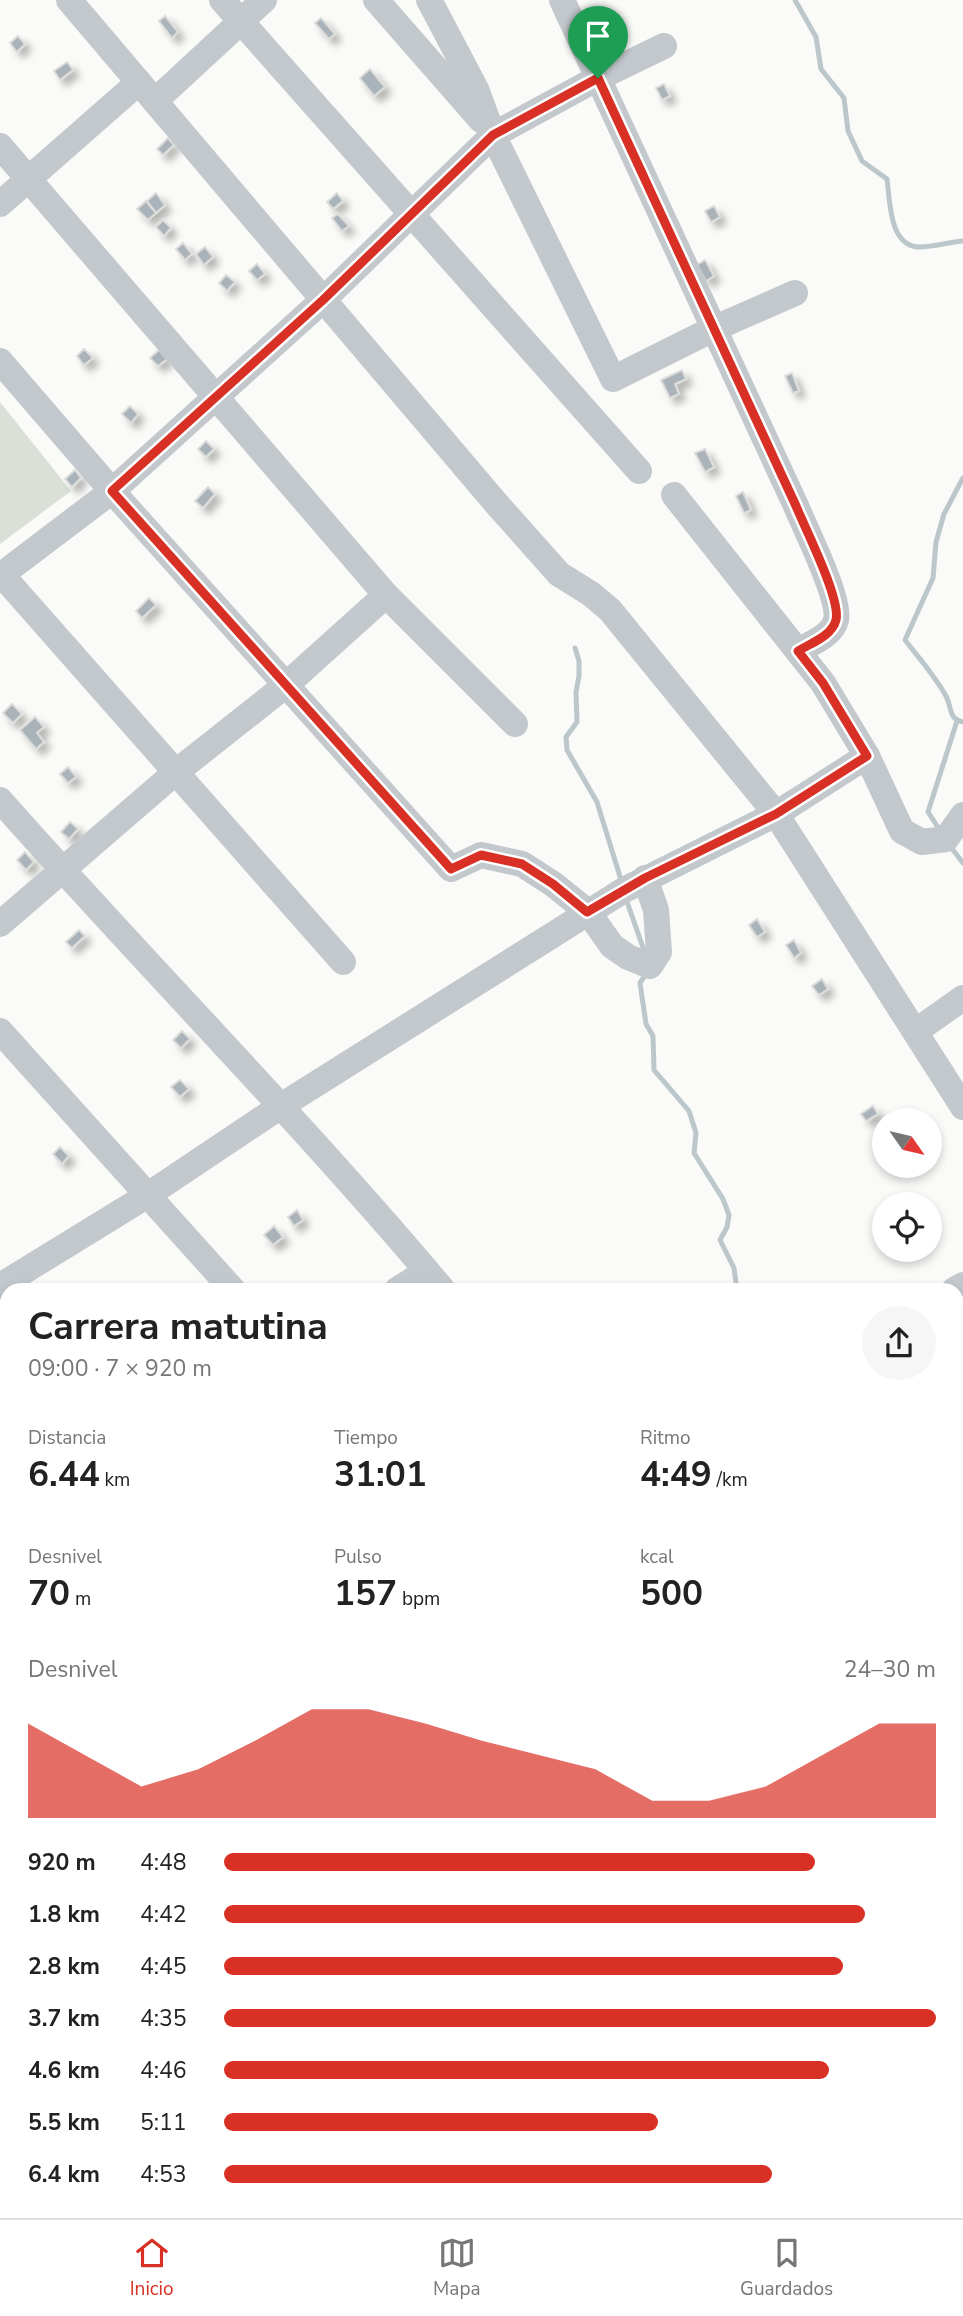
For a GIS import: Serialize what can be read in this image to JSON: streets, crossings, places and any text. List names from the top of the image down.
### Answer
{
  "north": "bottom right",
  "page": {
    "heading": ["Carrera matutina", "09:00 · 7 × 920 m"],
    "stats": [
      ["Distancia", "6.44 km"],
      ["Tiempo", "31:01"],
      ["Ritmo", "4:49 /km"],
      ["Desnivel", "70 m"],
      ["Pulso", "157 bpm"],
      ["kcal", "500"]
    ],
    "chart": ["Desnivel", "24–30 m"],
    "list": [
      {
        "name": "920 m",
        "note": "4:48"
      },
      {
        "name": "1.8 km",
        "note": "4:42"
      },
      {
        "name": "2.8 km",
        "note": "4:45"
      },
      {
        "name": "3.7 km",
        "note": "4:35"
      },
      {
        "name": "4.6 km",
        "note": "4:46"
      },
      {
        "name": "5.5 km",
        "note": "5:11"
      },
      {
        "name": "6.4 km",
        "note": "4:53"
      }
    ],
    "tabs": ["Inicio", "Mapa", "Guardados"]
  }
}
